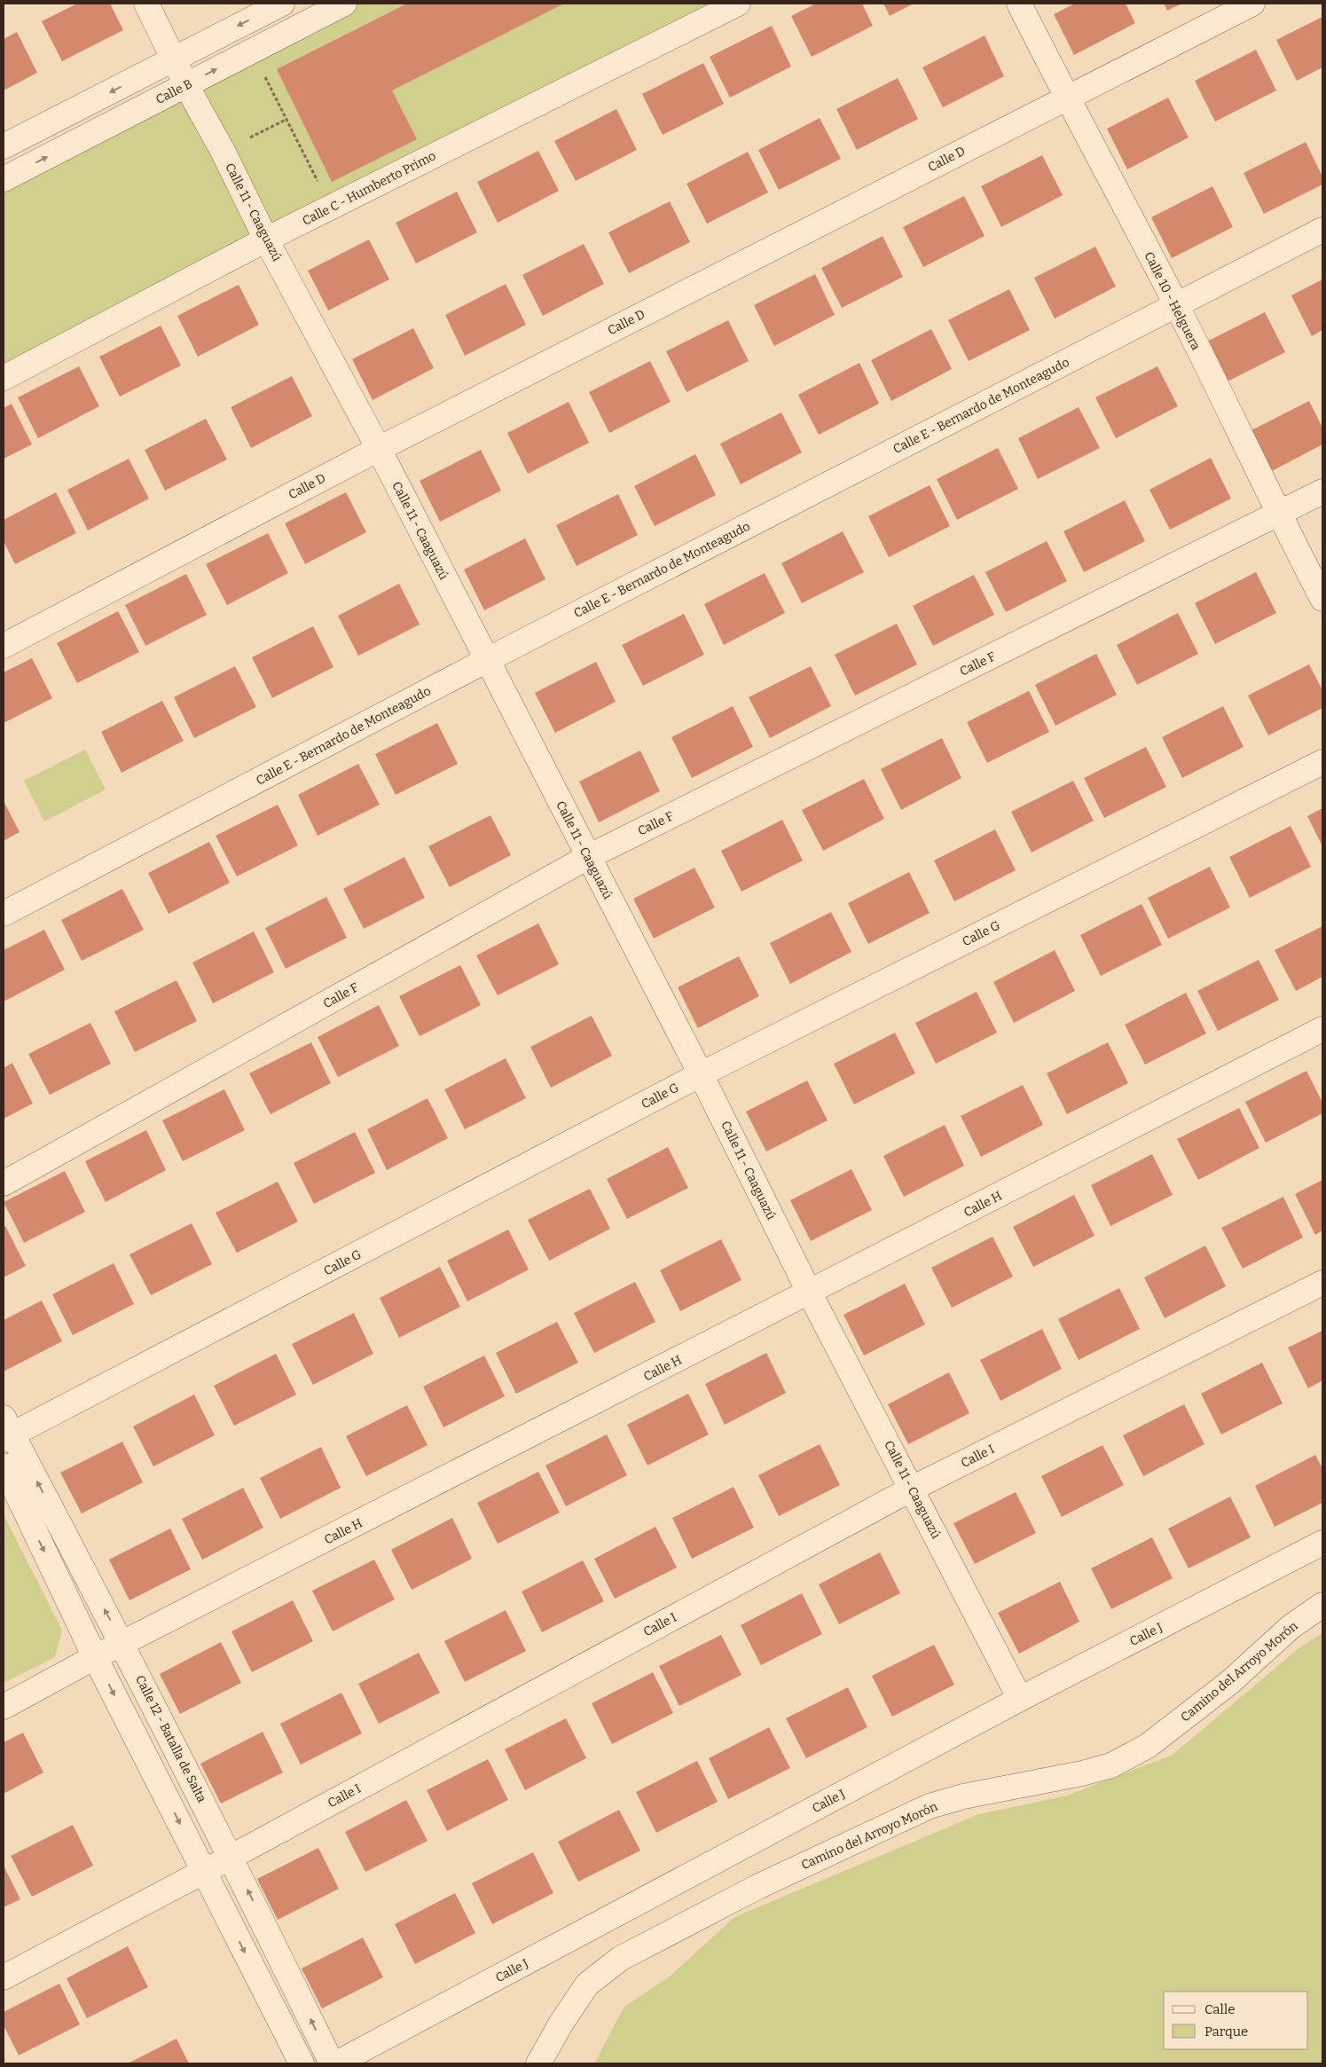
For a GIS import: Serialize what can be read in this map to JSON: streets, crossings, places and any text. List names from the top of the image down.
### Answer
{
  "streets": {
    "street": [
      "Calle B",
      "Calle D",
      "Calle C - Humberto Primo",
      "Calle 11 - Caaguazú",
      "Calle 10 - Helguera",
      "Calle E - Bernardo de Monteagudo",
      "Calle F",
      "Calle G",
      "Calle H",
      "Calle I",
      "Calle J",
      "Camino del Arroyo Morón",
      "Calle 12 - Batalla de Salta"
    ]
  },
  "crossings": [
    ["Calle B", "Calle 11 - Caaguazú"],
    ["Calle D", "Calle 11 - Caaguazú"],
    ["Calle D", "Calle 10 - Helguera"],
    ["Calle C - Humberto Primo", "Calle 11 - Caaguazú"],
    ["Calle 11 - Caaguazú", "Calle E - Bernardo de Monteagudo"],
    ["Calle 11 - Caaguazú", "Calle F"],
    ["Calle 11 - Caaguazú", "Calle G"],
    ["Calle 11 - Caaguazú", "Calle H"],
    ["Calle 11 - Caaguazú", "Calle I"],
    ["Calle 11 - Caaguazú", "Calle J"],
    ["Calle 10 - Helguera", "Calle E - Bernardo de Monteagudo"],
    ["Calle 10 - Helguera", "Calle F"],
    ["Calle G", "Calle 12 - Batalla de Salta"],
    ["Calle H", "Calle 12 - Batalla de Salta"],
    ["Calle I", "Calle 12 - Batalla de Salta"]
  ],
  "legend": ["Calle", "Parque"]
}
